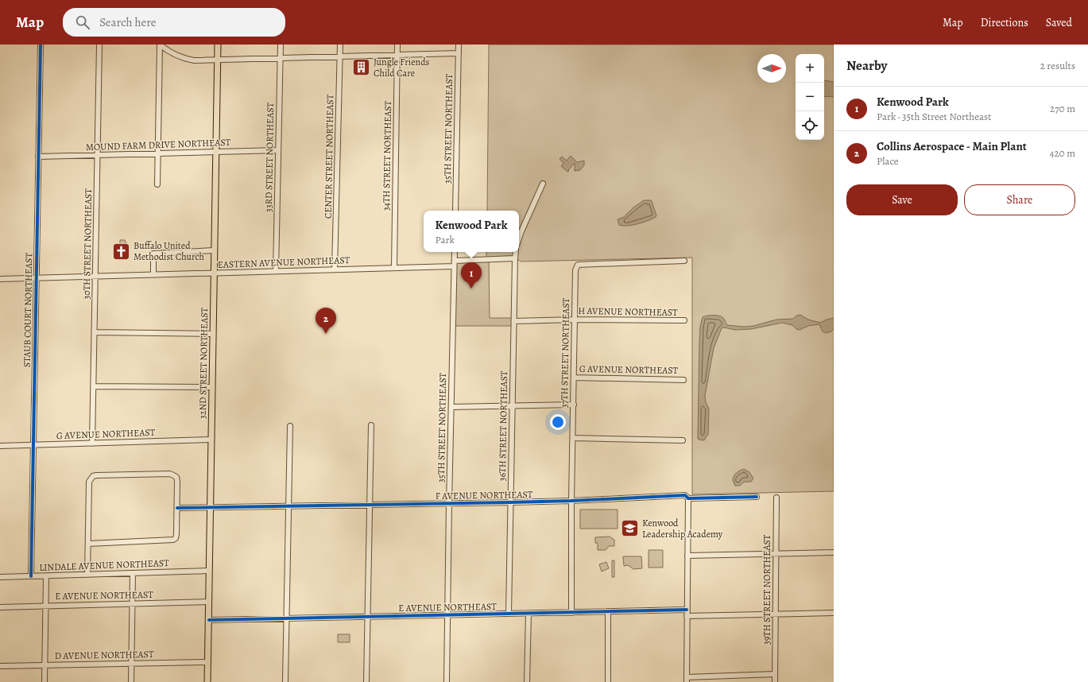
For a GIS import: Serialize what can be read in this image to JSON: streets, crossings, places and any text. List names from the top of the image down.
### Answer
{
  "streets": {
    "main road": ["32ND STREET NORTHEAST"],
    "street": [
      "35TH STREET NORTHEAST",
      "MOUND FARM DRIVE NORTHEAST",
      "34TH STREET NORTHEAST",
      "CENTER STREET NORTHEAST",
      "33RD STREET NORTHEAST",
      "30TH STREET NORTHEAST",
      "EASTERN AVENUE NORTHEAST",
      "STAUB COURT NORTHEAST",
      "H AVENUE NORTHEAST",
      "37TH STREET NORTHEAST",
      "G AVENUE NORTHEAST",
      "36TH STREET NORTHEAST",
      "F AVENUE NORTHEAST",
      "LINDALE AVENUE NORTHEAST",
      "39TH STREET NORTHEAST",
      "E AVENUE NORTHEAST",
      "D AVENUE NORTHEAST"
    ]
  },
  "crossings": [
    ["35TH STREET NORTHEAST", "EASTERN AVENUE NORTHEAST"],
    ["35TH STREET NORTHEAST", "F AVENUE NORTHEAST"],
    ["35TH STREET NORTHEAST", "E AVENUE NORTHEAST"],
    ["MOUND FARM DRIVE NORTHEAST", "33RD STREET NORTHEAST"],
    ["MOUND FARM DRIVE NORTHEAST", "30TH STREET NORTHEAST"],
    ["MOUND FARM DRIVE NORTHEAST", "STAUB COURT NORTHEAST"],
    ["MOUND FARM DRIVE NORTHEAST", "32ND STREET NORTHEAST"],
    ["34TH STREET NORTHEAST", "EASTERN AVENUE NORTHEAST"],
    ["CENTER STREET NORTHEAST", "EASTERN AVENUE NORTHEAST"],
    ["33RD STREET NORTHEAST", "EASTERN AVENUE NORTHEAST"],
    ["30TH STREET NORTHEAST", "EASTERN AVENUE NORTHEAST"],
    ["30TH STREET NORTHEAST", "G AVENUE NORTHEAST"],
    ["EASTERN AVENUE NORTHEAST", "STAUB COURT NORTHEAST"],
    ["EASTERN AVENUE NORTHEAST", "32ND STREET NORTHEAST"],
    ["STAUB COURT NORTHEAST", "G AVENUE NORTHEAST"],
    ["STAUB COURT NORTHEAST", "LINDALE AVENUE NORTHEAST"],
    ["H AVENUE NORTHEAST", "37TH STREET NORTHEAST"],
    ["H AVENUE NORTHEAST", "36TH STREET NORTHEAST"],
    ["37TH STREET NORTHEAST", "G AVENUE NORTHEAST"],
    ["37TH STREET NORTHEAST", "F AVENUE NORTHEAST"],
    ["37TH STREET NORTHEAST", "E AVENUE NORTHEAST"],
    ["32ND STREET NORTHEAST", "G AVENUE NORTHEAST"],
    ["32ND STREET NORTHEAST", "F AVENUE NORTHEAST"],
    ["32ND STREET NORTHEAST", "LINDALE AVENUE NORTHEAST"],
    ["32ND STREET NORTHEAST", "E AVENUE NORTHEAST"],
    ["32ND STREET NORTHEAST", "D AVENUE NORTHEAST"],
    ["36TH STREET NORTHEAST", "F AVENUE NORTHEAST"],
    ["36TH STREET NORTHEAST", "E AVENUE NORTHEAST"]
  ],
  "places": {
    "building": ["Jungle Friends Child Care"],
    "church": ["Buffalo United Methodist Church"],
    "school or university": ["Kenwood Leadership Academy"]
  },
  "north": "right",
  "page": {
    "header": "Map",
    "search": "Search here",
    "nav": ["Map", "Directions", "Saved"],
    "heading": ["Nearby", "2 results"],
    "map_buttons": ["+", "−"],
    "list": [
      {
        "mark": "1",
        "name": "Kenwood Park",
        "note": "Park · 35th Street Northeast",
        "value": "270 m"
      },
      {
        "mark": "2",
        "name": "Collins Aerospace - Main Plant",
        "note": "Place",
        "value": "420 m"
      }
    ],
    "buttons": ["Save", "Share"],
    "popup": ["Kenwood Park", "Park"],
    "pins": ["1", "2"]
  }
}
